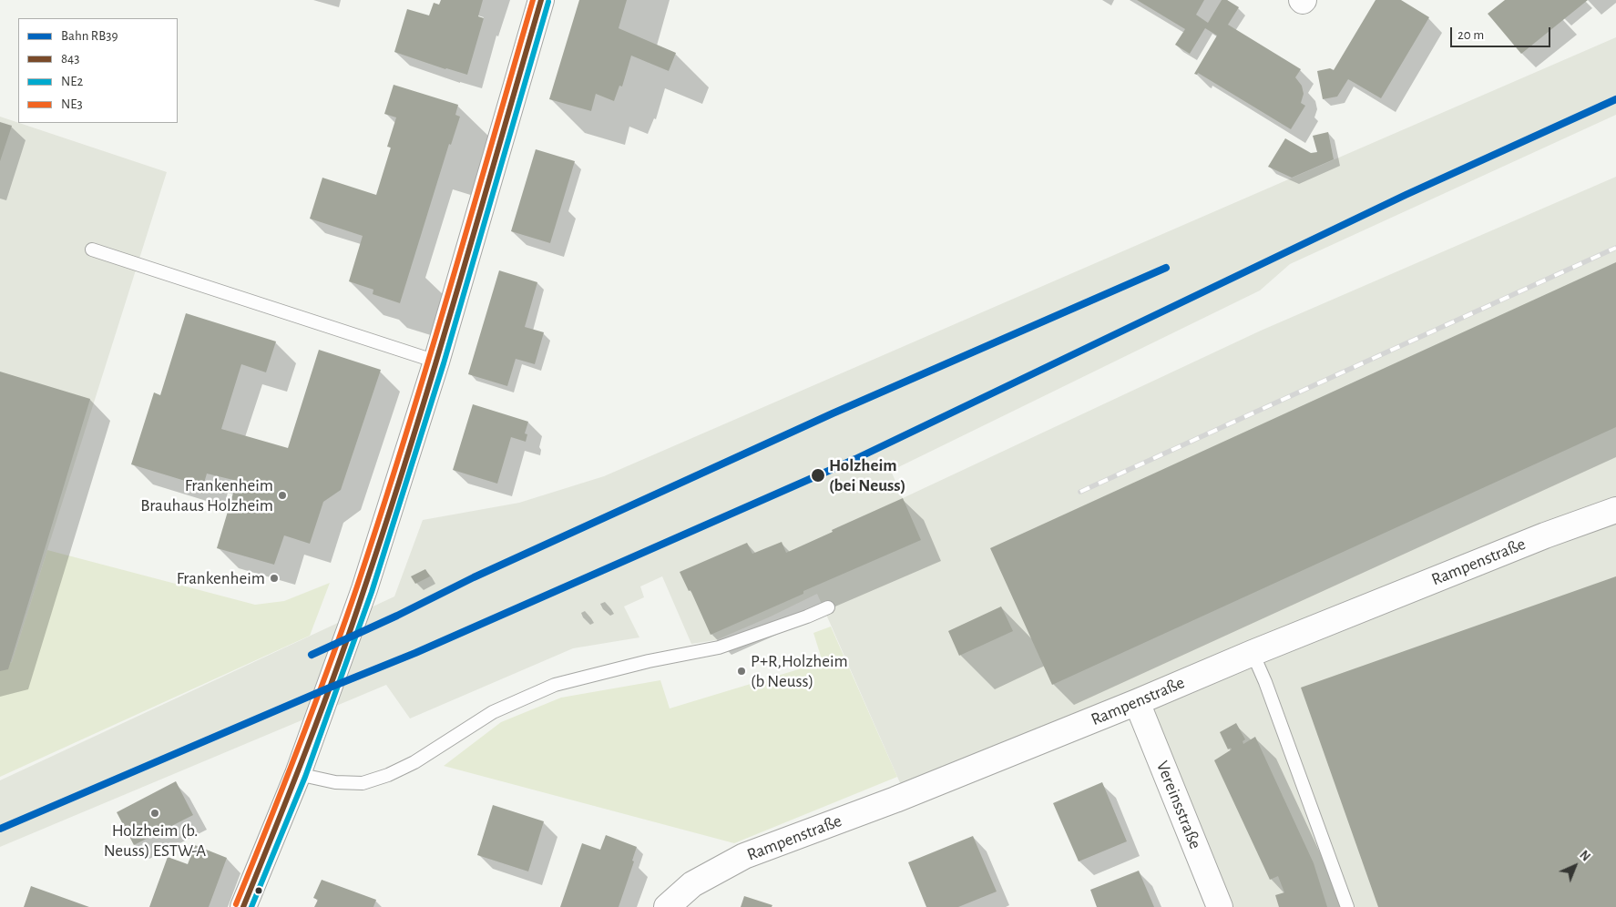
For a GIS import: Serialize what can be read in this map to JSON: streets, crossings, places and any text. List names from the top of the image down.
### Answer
{
  "streets": {
    "street": ["Rampenstraße", "Vereinsstraße"]
  },
  "crossings": [
    ["Rampenstraße", "Vereinsstraße"]
  ],
  "places": [
    "Holzheim (bei Neuss)",
    "Frankenheim Brauhaus Holzheim",
    "Frankenheim",
    "P+R,Holzheim (b Neuss)",
    "Holzheim (b. Neuss) ESTW-A"
  ],
  "lines": [
    "transit line 843",
    "transit line NE3",
    "transit line NE2",
    "rail line RB39"
  ],
  "legend": [
    "Bahn RB39",
    "843",
    "NE2",
    "NE3"
  ],
  "scale_bar": "20 m",
  "north": "top right"
}
